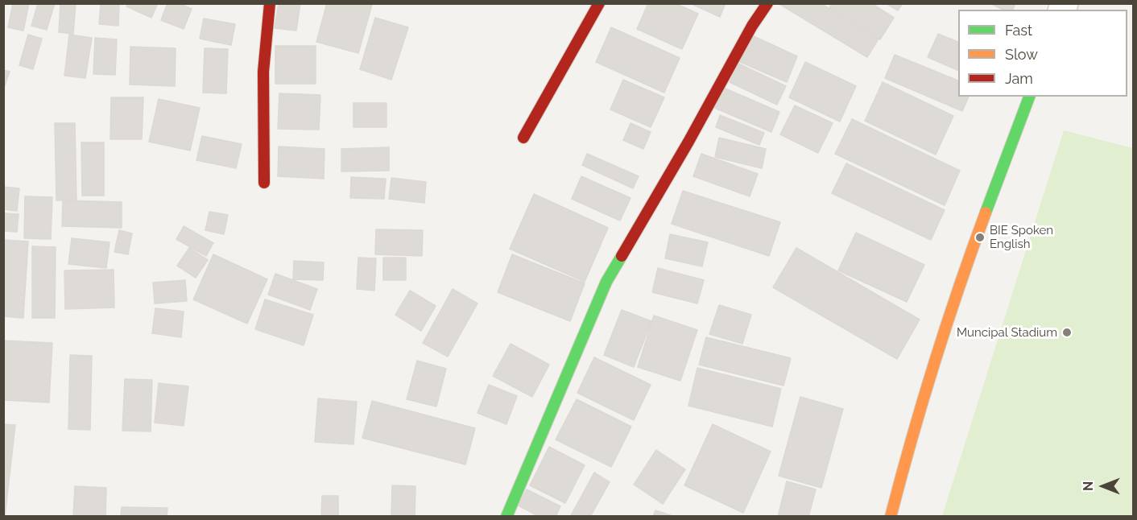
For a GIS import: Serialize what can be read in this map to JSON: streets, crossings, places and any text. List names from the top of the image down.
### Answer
{
  "places": ["BIE Spoken English", "Muncipal Stadium"],
  "legend": ["Fast", "Slow", "Jam"],
  "north": "left"
}
